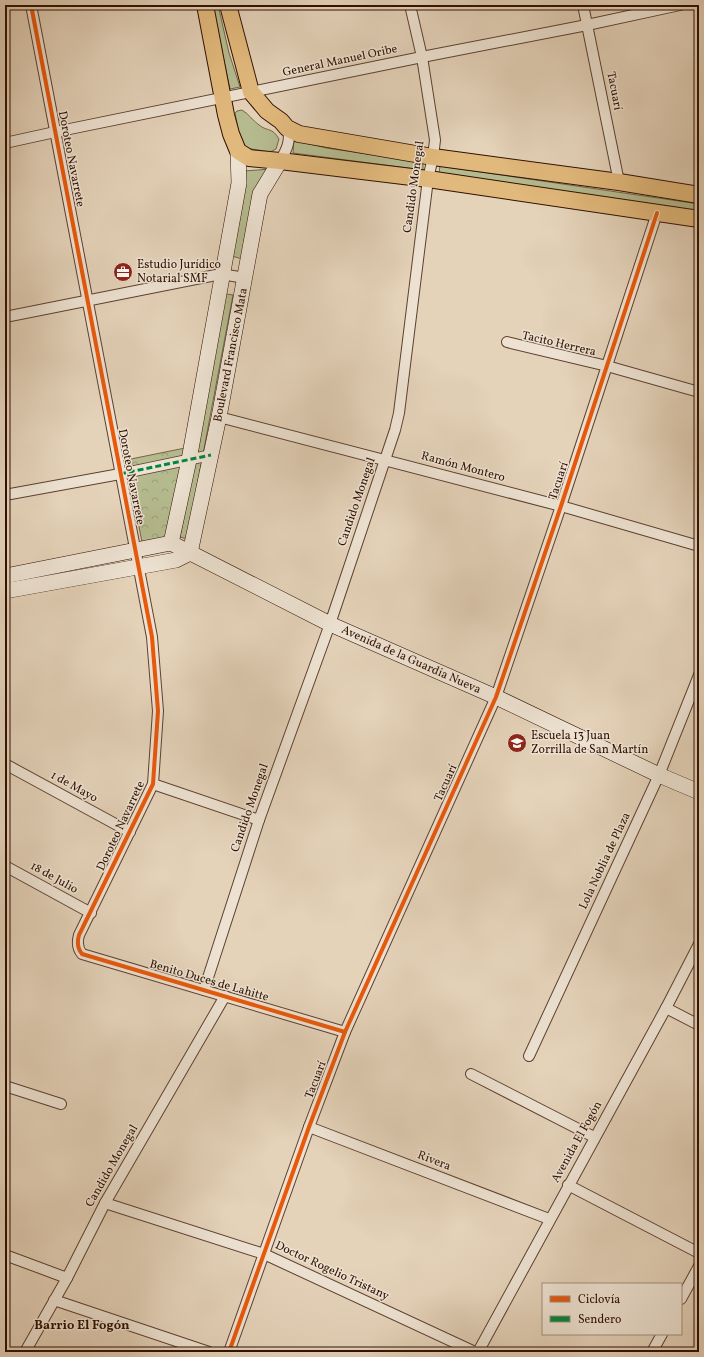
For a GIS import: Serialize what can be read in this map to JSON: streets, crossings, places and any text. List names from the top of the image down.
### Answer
{
  "streets": {
    "main road": ["Boulevard Francisco Mata"],
    "street": [
      "General Manuel Oribe",
      "Tacuarí",
      "Doroteo Navarrete",
      "Candido Monegal",
      "Tacito Herrera",
      "Ramón Montero",
      "Avenida de la Guardia Nueva",
      "1 de Mayo",
      "Lola Noblia de Plaza",
      "18 de Julio",
      "Benito Duces de Lahitte",
      "Avenida El Fogón",
      "Rivera",
      "Doctor Rogelio Tristany"
    ]
  },
  "crossings": [
    ["General Manuel Oribe", "Tacuarí"],
    ["General Manuel Oribe", "Doroteo Navarrete"],
    ["General Manuel Oribe", "Candido Monegal"],
    ["General Manuel Oribe", "Boulevard Francisco Mata"],
    ["Tacuarí", "Tacito Herrera"],
    ["Tacuarí", "Ramón Montero"],
    ["Tacuarí", "Avenida de la Guardia Nueva"],
    ["Tacuarí", "Benito Duces de Lahitte"],
    ["Tacuarí", "Rivera"],
    ["Tacuarí", "Doctor Rogelio Tristany"],
    ["Doroteo Navarrete", "1 de Mayo"],
    ["Doroteo Navarrete", "18 de Julio"],
    ["Doroteo Navarrete", "Benito Duces de Lahitte"],
    ["Candido Monegal", "Ramón Montero"],
    ["Candido Monegal", "Avenida de la Guardia Nueva"],
    ["Candido Monegal", "Benito Duces de Lahitte"],
    ["Candido Monegal", "Doctor Rogelio Tristany"],
    ["Boulevard Francisco Mata", "Ramón Montero"],
    ["Boulevard Francisco Mata", "Avenida de la Guardia Nueva"],
    ["Avenida de la Guardia Nueva", "Lola Noblia de Plaza"],
    ["Avenida El Fogón", "Rivera"],
    ["Avenida El Fogón", "Doctor Rogelio Tristany"]
  ],
  "districts": ["Barrio El Fogón"],
  "places": {
    "office": ["Estudio Jurídico Notarial SMF"],
    "school or university": ["Escuela 13 Juan Zorrilla de San Martín"]
  },
  "legend": ["Ciclovía", "Sendero"]
}
